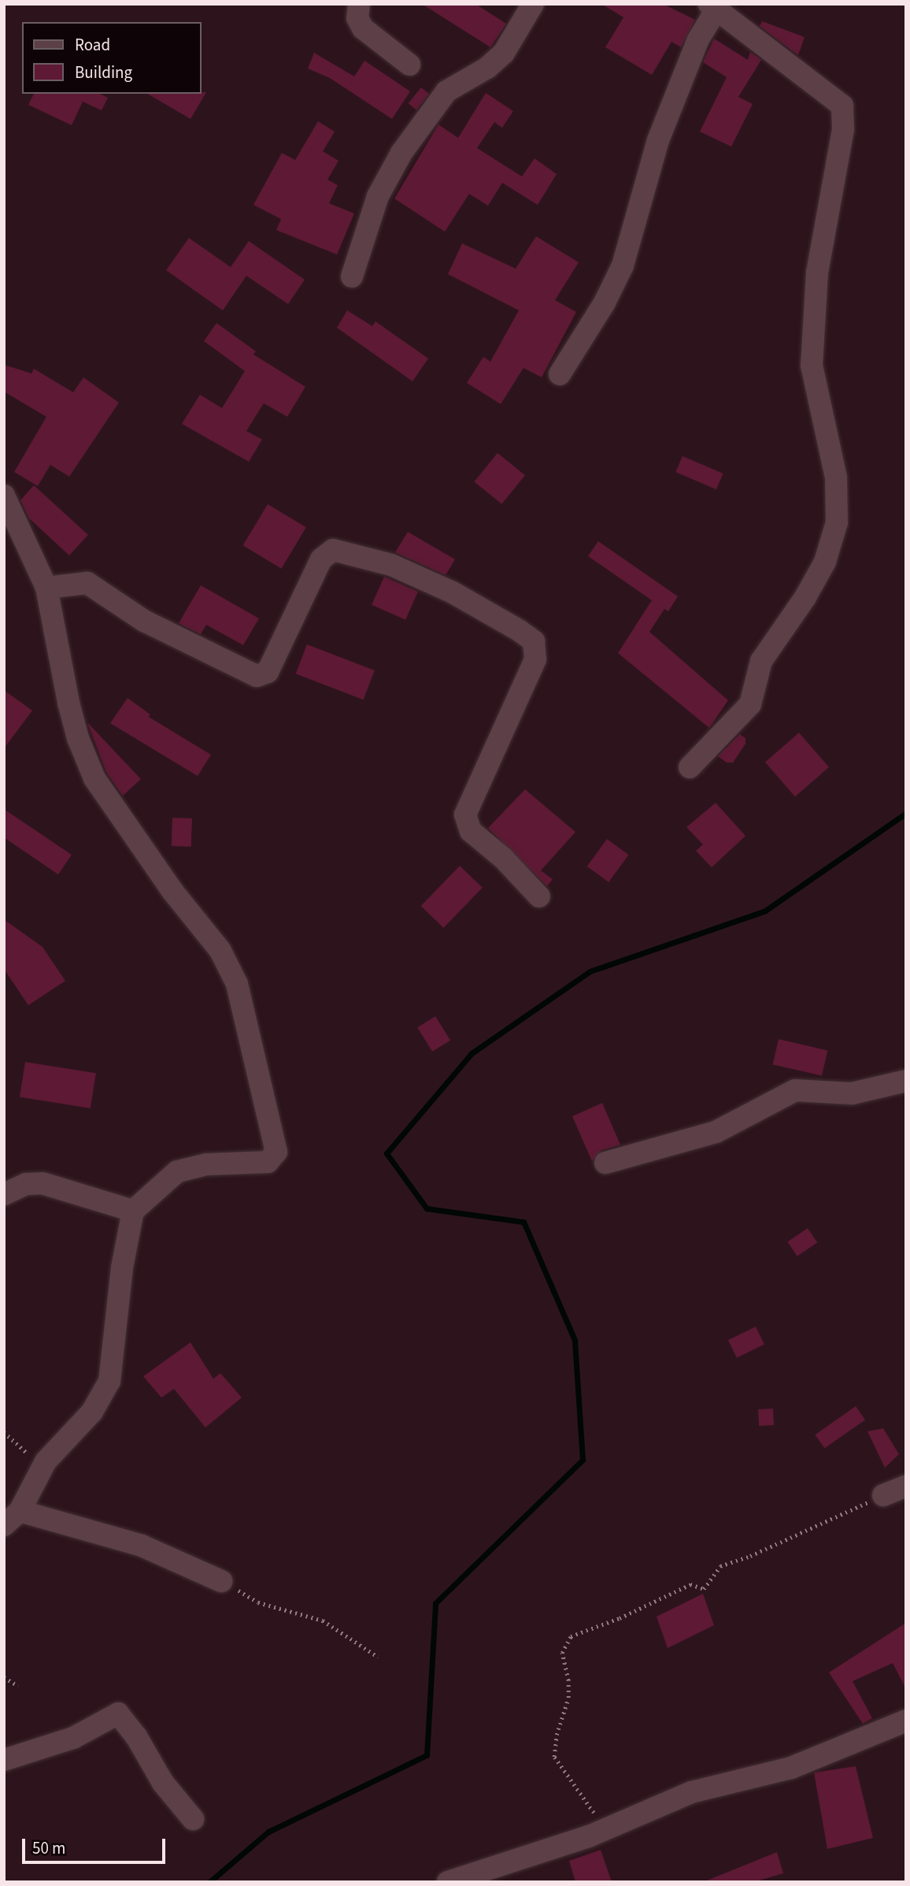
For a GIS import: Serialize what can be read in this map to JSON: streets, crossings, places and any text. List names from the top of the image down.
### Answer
{
  "legend": ["Road", "Building"],
  "scale_bar": "50 m"
}
